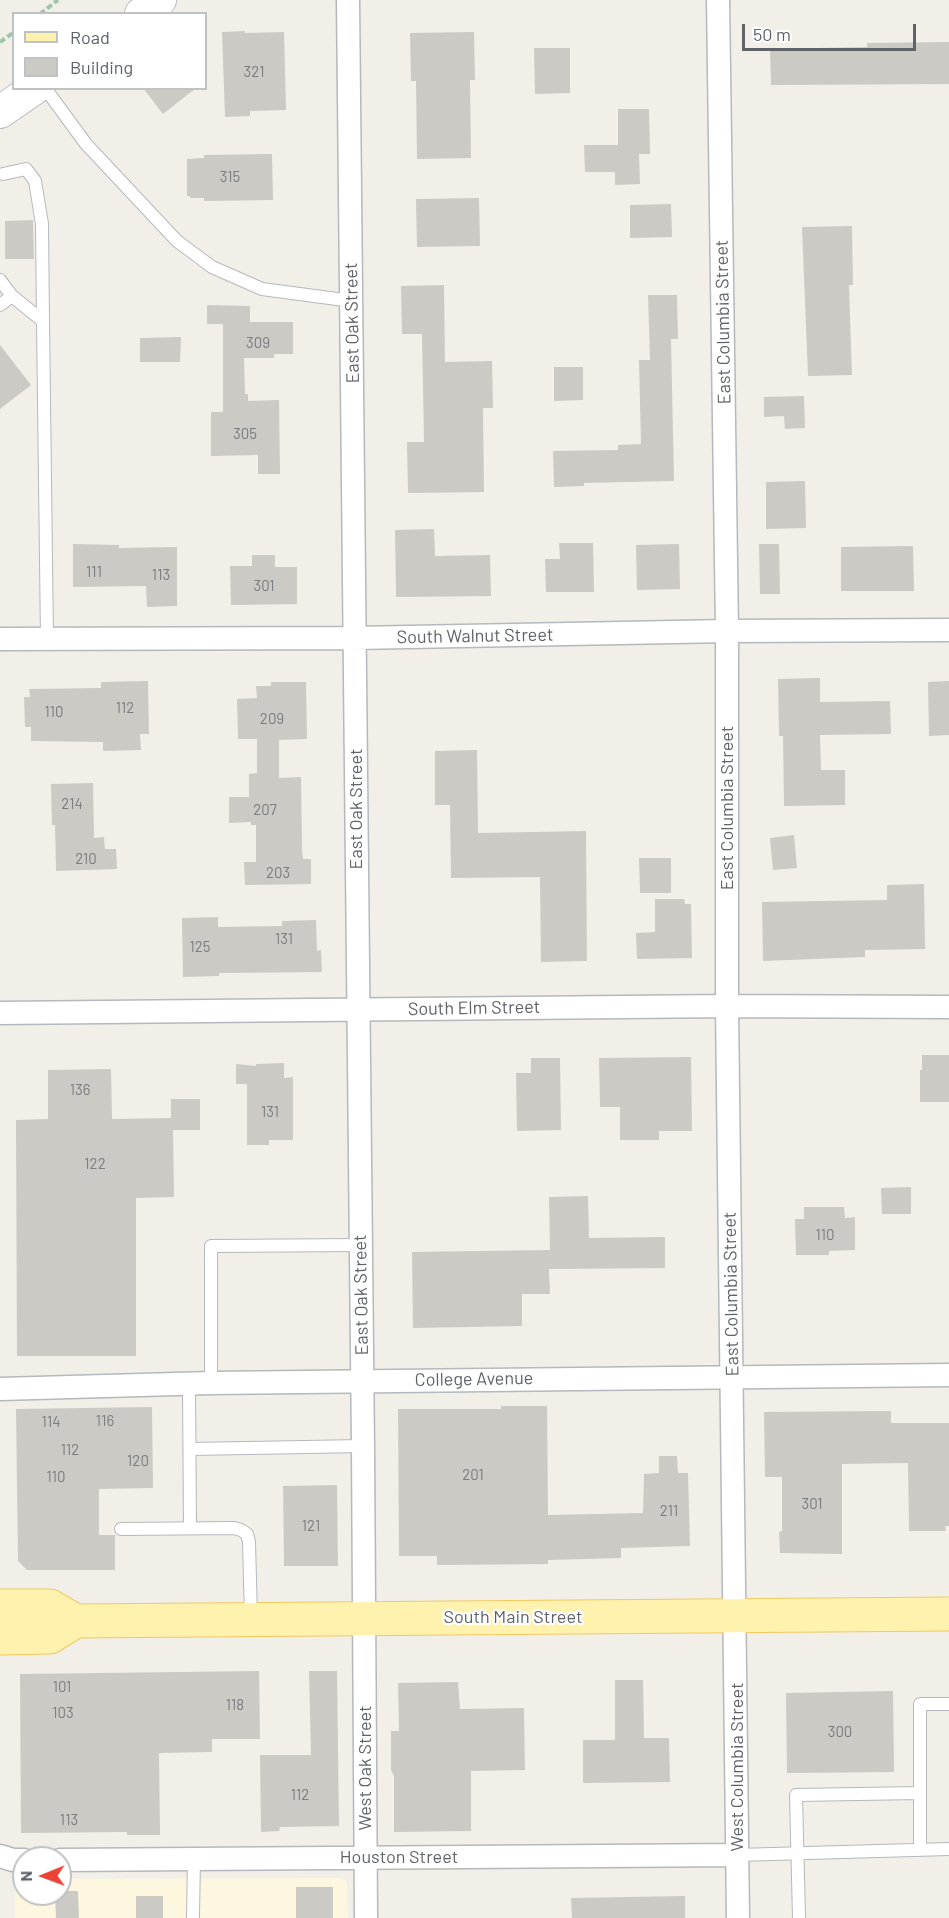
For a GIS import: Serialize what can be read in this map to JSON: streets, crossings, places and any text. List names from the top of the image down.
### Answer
{
  "streets": {
    "main road": ["South Main Street"],
    "street": [
      "East Columbia Street",
      "East Oak Street",
      "South Walnut Street",
      "South Elm Street",
      "College Avenue",
      "West Columbia Street",
      "West Oak Street",
      "Houston Street"
    ]
  },
  "crossings": [
    ["East Columbia Street", "South Walnut Street"],
    ["East Columbia Street", "South Elm Street"],
    ["East Columbia Street", "College Avenue"],
    ["East Columbia Street", "South Main Street"],
    ["East Columbia Street", "West Columbia Street"],
    ["East Oak Street", "South Walnut Street"],
    ["East Oak Street", "South Elm Street"],
    ["East Oak Street", "College Avenue"],
    ["East Oak Street", "South Main Street"],
    ["East Oak Street", "West Oak Street"],
    ["South Main Street", "West Columbia Street"],
    ["South Main Street", "West Oak Street"],
    ["West Columbia Street", "Houston Street"],
    ["West Oak Street", "Houston Street"]
  ],
  "house_numbers": [
    "321",
    "315",
    "309",
    "305",
    "111",
    "113",
    "301",
    "112",
    "110",
    "209",
    "214",
    "207",
    "210",
    "203",
    "131",
    "125",
    "136",
    "131",
    "122",
    "110",
    "116",
    "114",
    "112",
    "120",
    "201",
    "110",
    "301",
    "211",
    "121",
    "101",
    "118",
    "103",
    "300",
    "112",
    "113"
  ],
  "legend": ["Road", "Building"],
  "scale_bar": "50 m",
  "north": "left"
}
